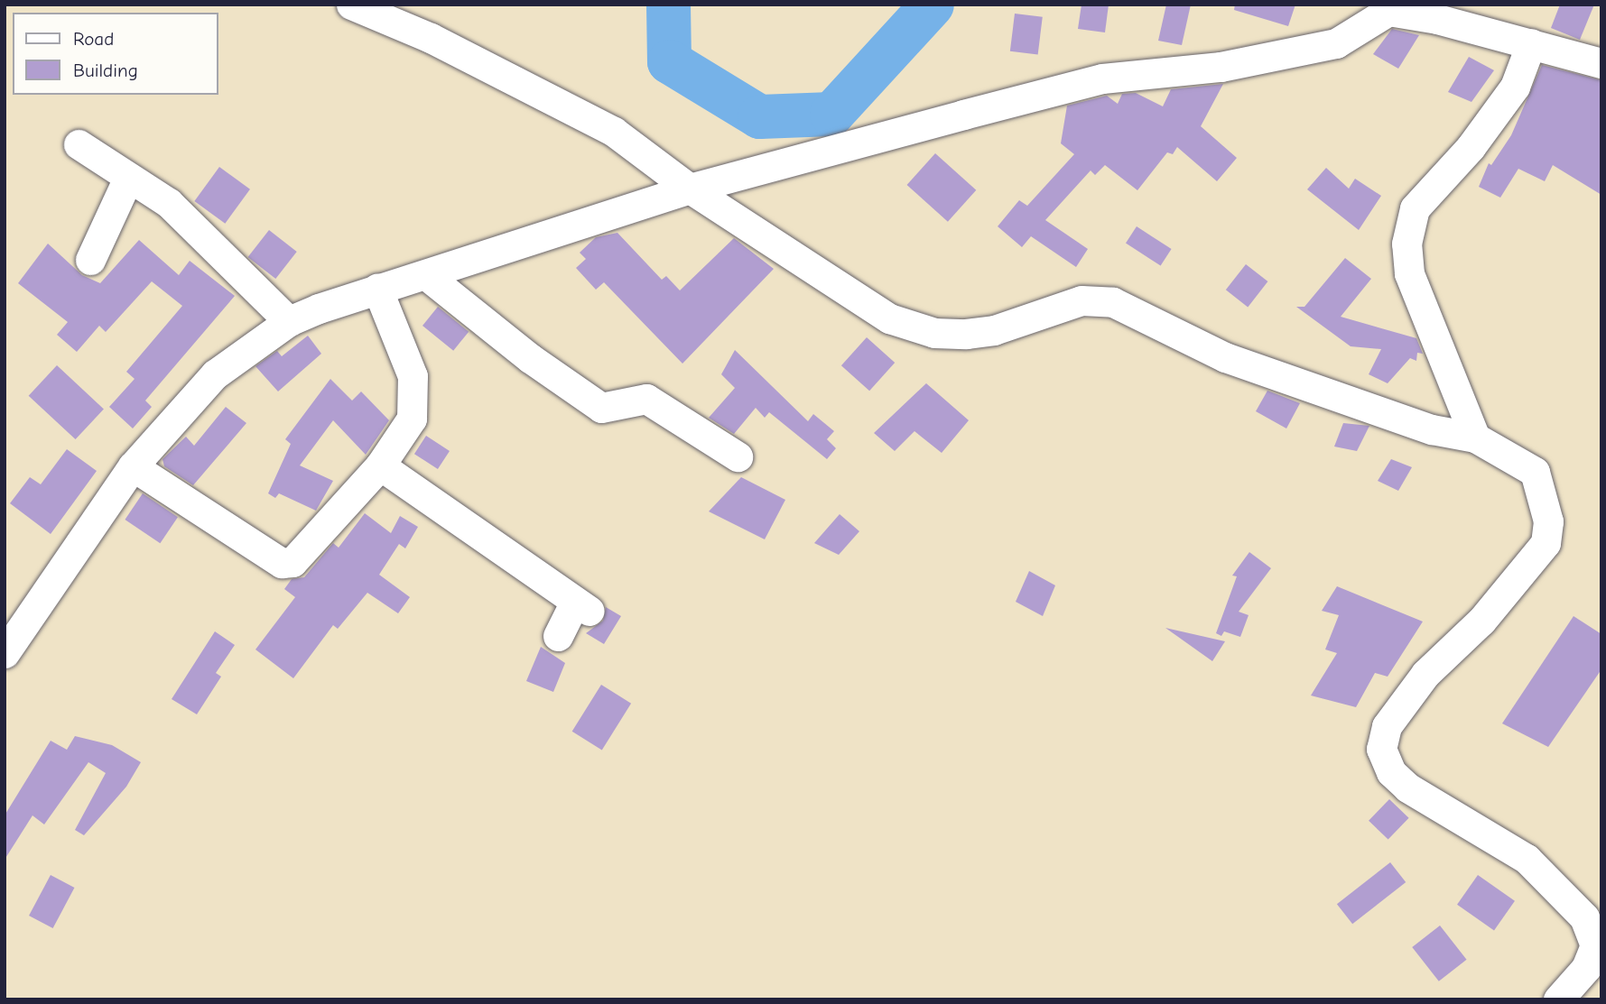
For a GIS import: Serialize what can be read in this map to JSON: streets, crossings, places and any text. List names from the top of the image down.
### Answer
{
  "legend": ["Road", "Building"]
}
